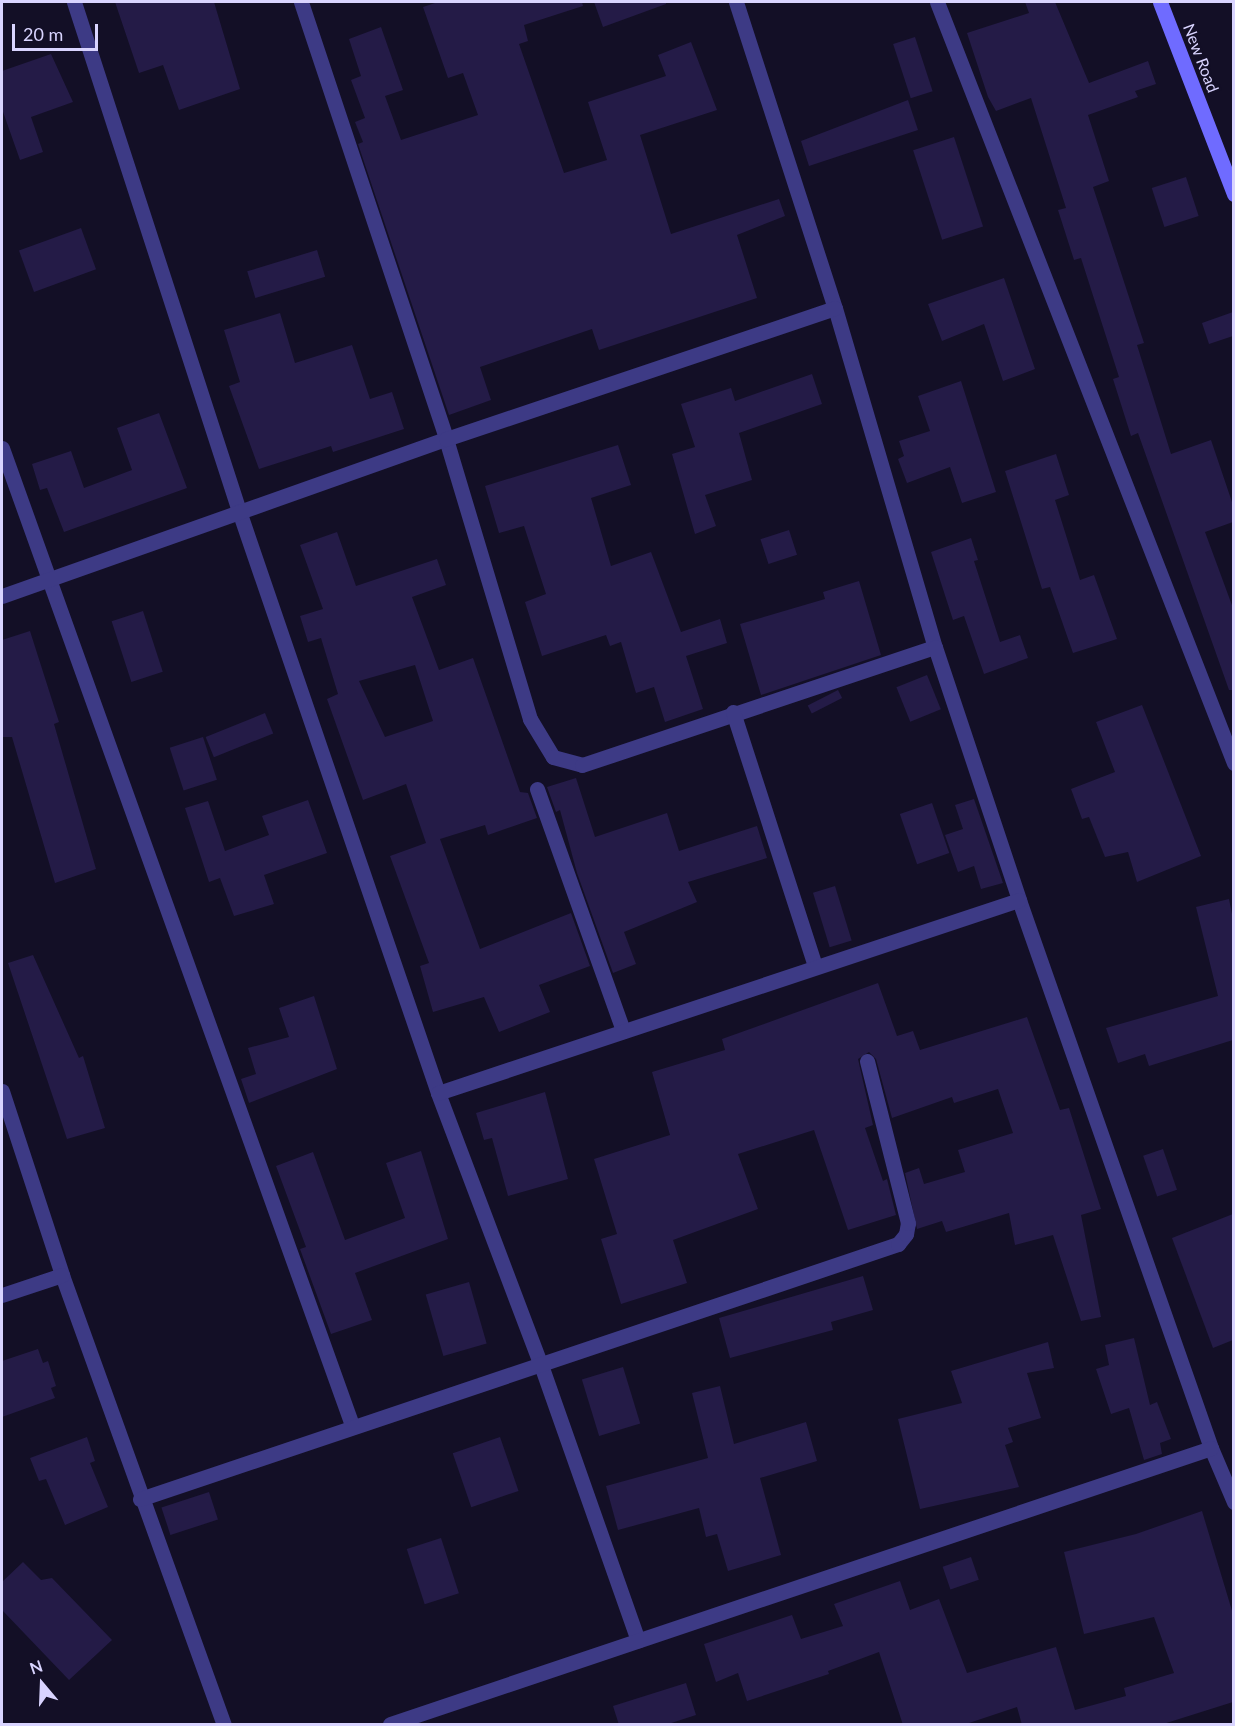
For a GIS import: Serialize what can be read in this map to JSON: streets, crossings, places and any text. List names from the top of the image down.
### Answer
{
  "streets": {
    "street": ["New Road"]
  },
  "scale_bar": "20 m",
  "north": "top"
}
